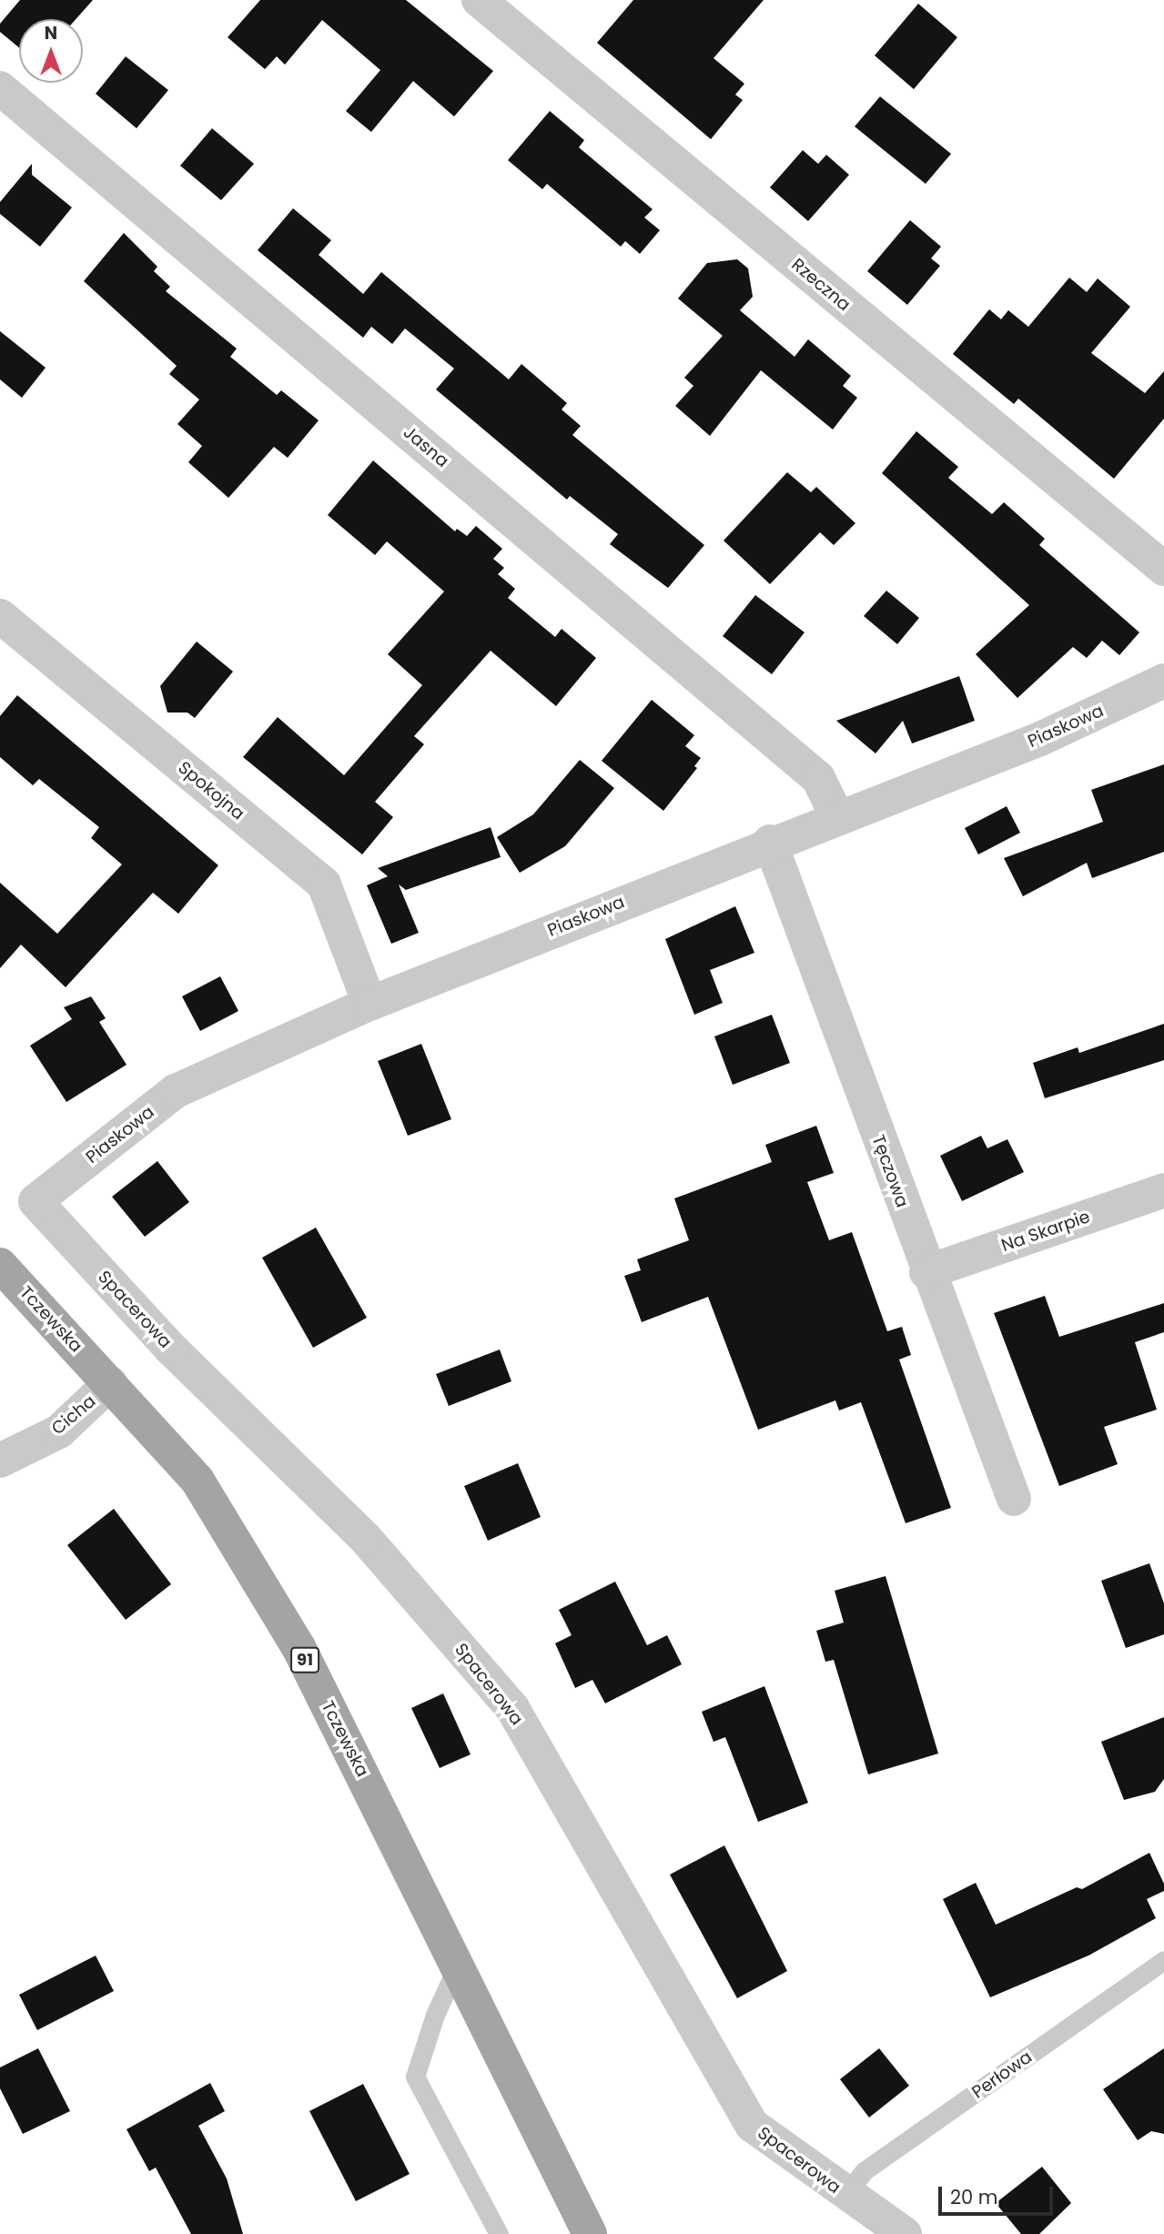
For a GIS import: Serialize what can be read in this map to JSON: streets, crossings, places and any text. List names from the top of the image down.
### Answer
{
  "streets": {
    "main road": ["Tczewska", "91"],
    "street": [
      "Rzeczna",
      "Jasna",
      "Piaskowa",
      "Spokojna",
      "Tęczowa",
      "Na Skarpie",
      "Spacerowa",
      "Cicha"
    ],
    "lane": ["Perłowa"]
  },
  "crossings": [
    ["Jasna", "Piaskowa"],
    ["Piaskowa", "Spokojna"],
    ["Piaskowa", "Tęczowa"],
    ["Piaskowa", "Spacerowa"],
    ["Tęczowa", "Na Skarpie"],
    ["Spacerowa", "Perłowa"],
    ["Tczewska", "Cicha"]
  ],
  "scale_bar": "20 m",
  "north": "top"
}
